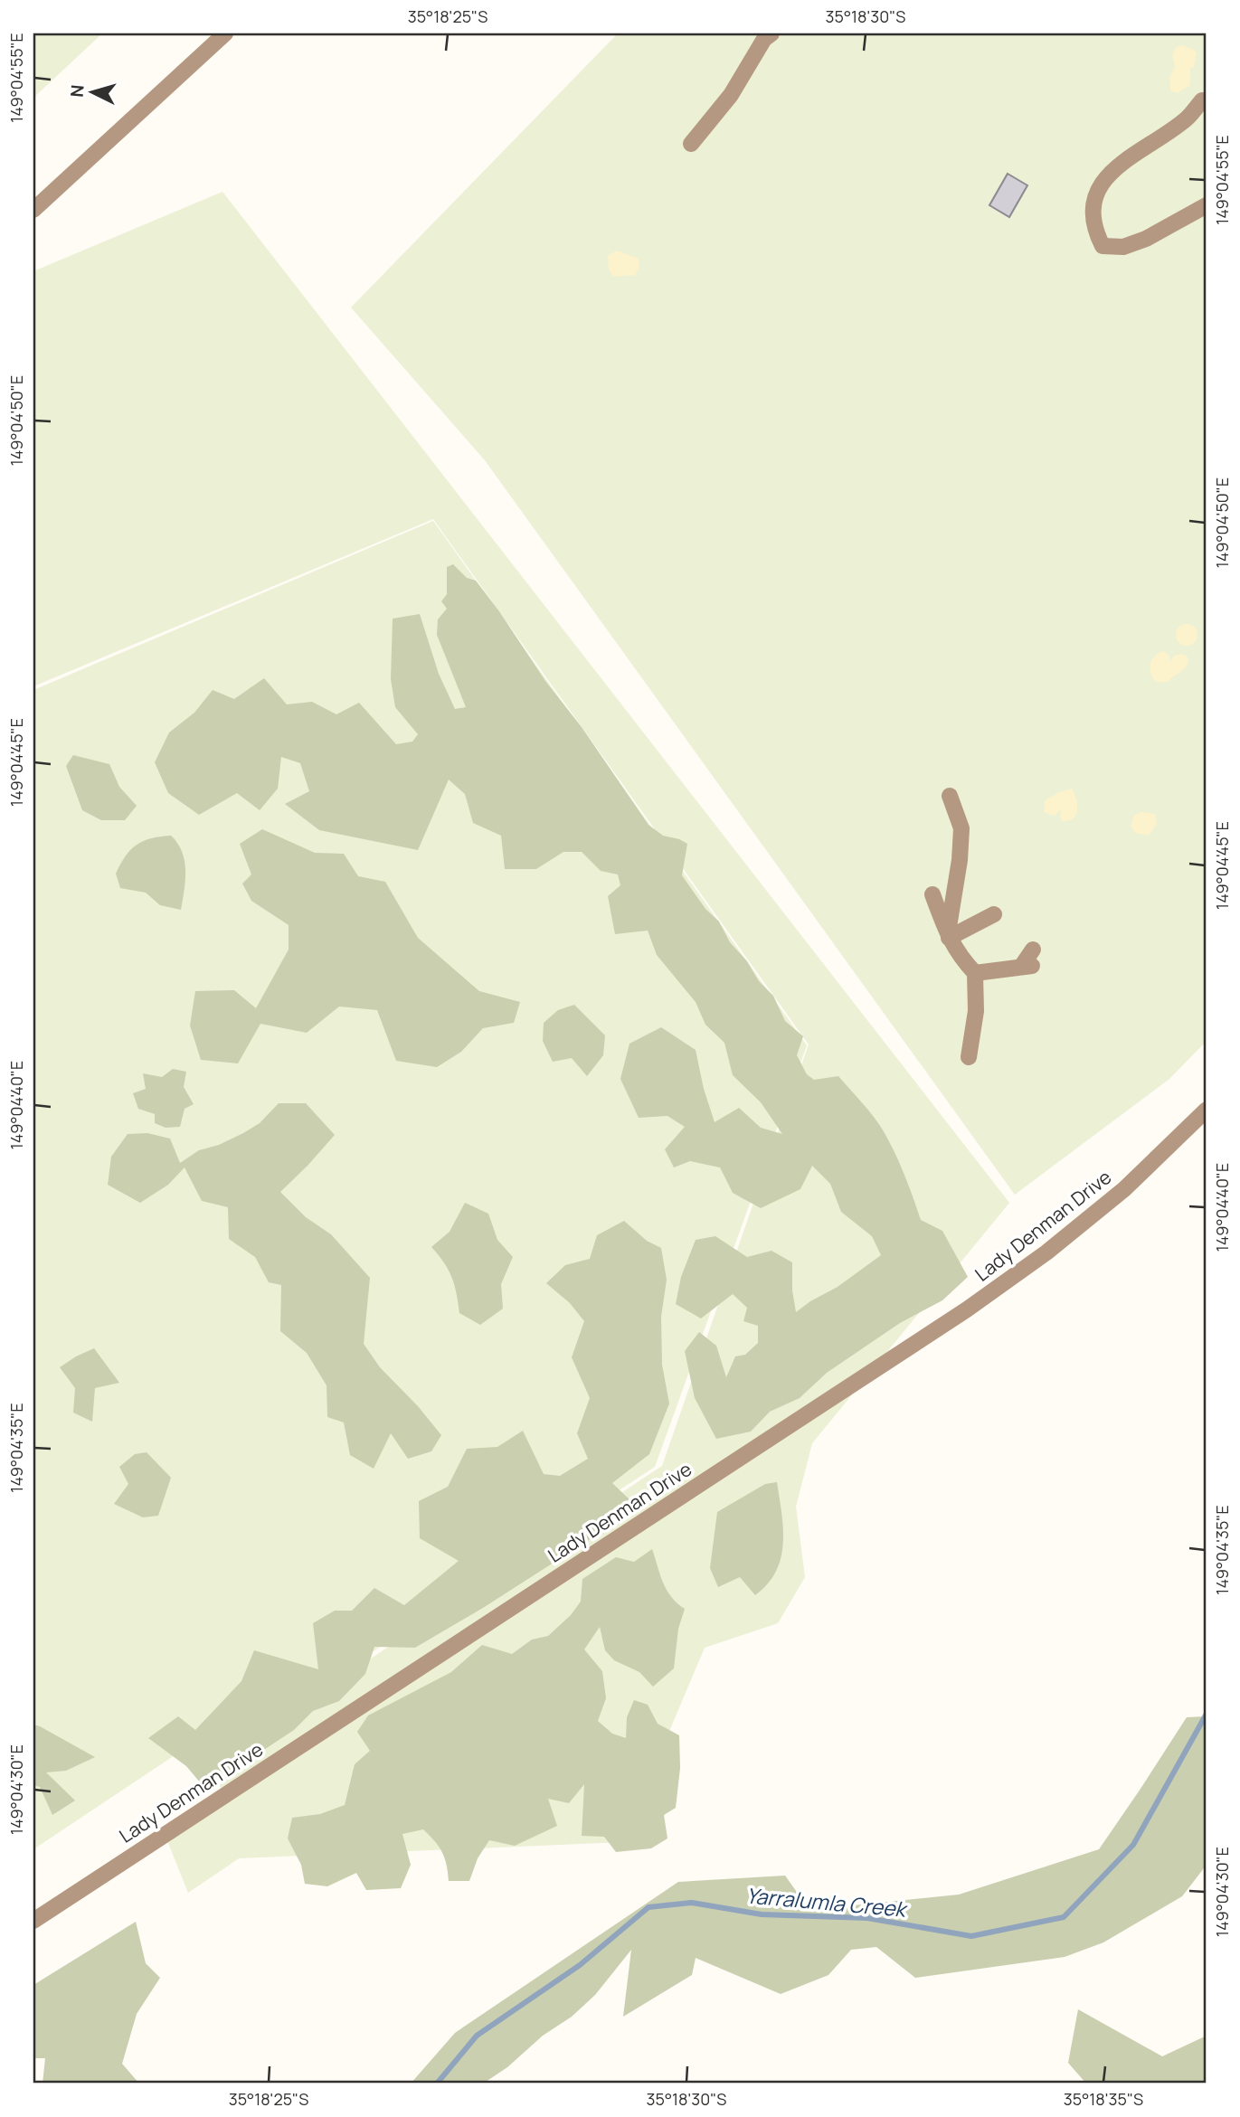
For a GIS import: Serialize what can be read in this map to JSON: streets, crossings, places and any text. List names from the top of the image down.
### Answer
{
  "streets": {
    "street": ["Lady Denman Drive"]
  },
  "water": ["Yarralumla Creek"],
  "north": "left",
  "coordinates": [
    "35°18'25\"S",
    "35°18'30\"S",
    "149°04'55\"E",
    "149°04'50\"E",
    "149°04'45\"E",
    "149°04'40\"E",
    "149°04'35\"E",
    "149°04'30\"E",
    "35°18'35\"S"
  ]
}
